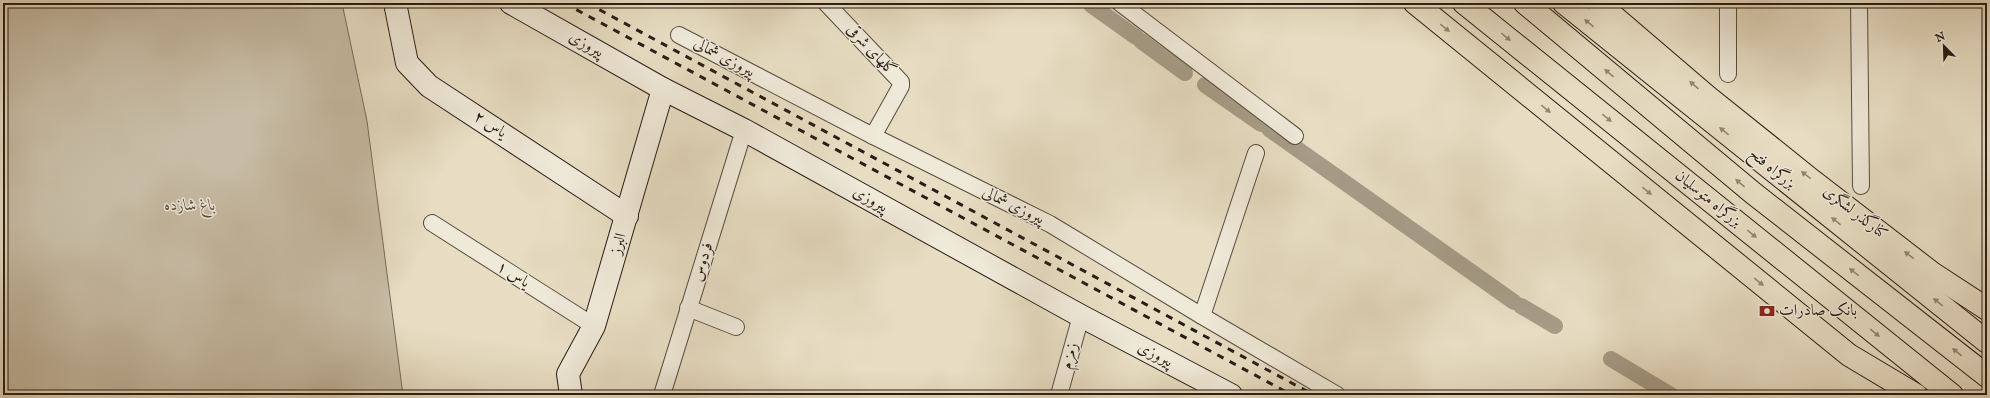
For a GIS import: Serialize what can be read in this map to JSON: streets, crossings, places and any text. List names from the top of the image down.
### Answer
{
  "streets": {
    "main road": ["بزرگراه فتح", "بزرگراه متوسلیان", "کنارگذر لشگری"],
    "street": [
      "پیروزی",
      "گلهای شرقی",
      "پیروزی شمالی",
      "یاس ۲",
      "البرز",
      "فردوس",
      "یاس ۱",
      "زمزم"
    ]
  },
  "crossings": [
    ["پیروزی", "البرز"],
    ["پیروزی", "فردوس"],
    ["پیروزی", "زمزم"],
    ["گلهای شرقی", "پیروزی شمالی"],
    ["یاس ۲", "البرز"],
    ["البرز", "یاس ۱"]
  ],
  "parks": ["باغ شازده"],
  "places": {
    "bank": ["بانک صادرات"]
  },
  "north": "top left"
}
